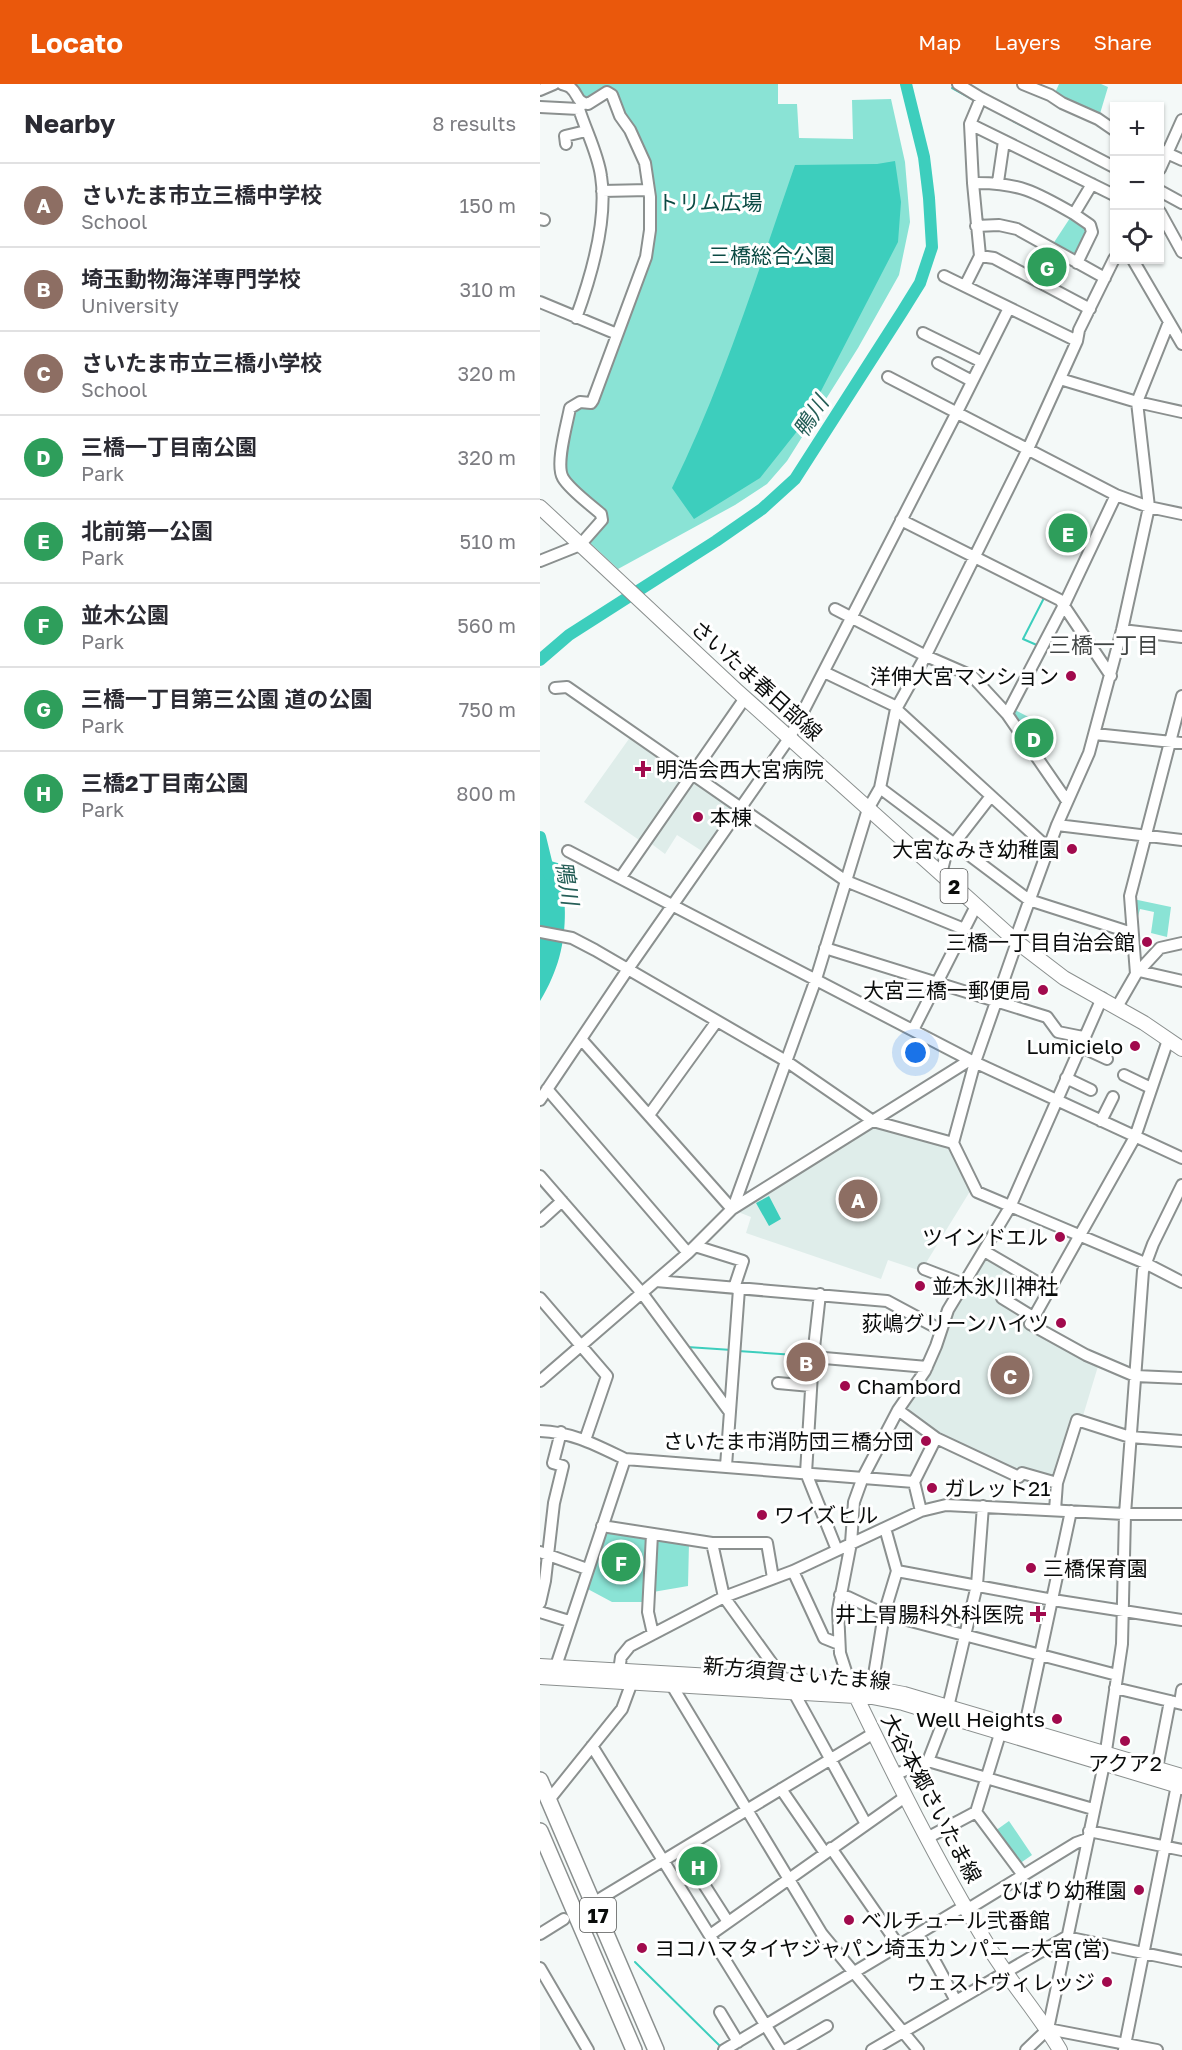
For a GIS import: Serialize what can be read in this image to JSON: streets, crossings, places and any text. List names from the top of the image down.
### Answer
{
  "streets": {
    "highway": ["17"],
    "main road": [
      "さいたま春日部線",
      "2",
      "新方須賀さいたま線",
      "大谷本郷さいたま線"
    ]
  },
  "crossings": [
    ["新方須賀さいたま線", "大谷本郷さいたま線"]
  ],
  "districts": ["三橋一丁目"],
  "water": ["鴨川"],
  "parks": ["トリム広場", "三橋総合公園"],
  "places": {
    "other": [
      "洋伸大宮マンション",
      "本棟",
      "大宮なみき幼稚園",
      "三橋一丁目自治会館",
      "大宮三橋一郵便局",
      "Lumicielo",
      "ツインドエル",
      "並木氷川神社",
      "荻嶋グリーンハイツ",
      "Chambord",
      "さいたま市消防団三橋分団",
      "ガレット21",
      "ワイズヒル",
      "三橋保育園",
      "Well Heights",
      "アクア2",
      "ひばり幼稚園",
      "ベルチュール弐番館",
      "ヨコハマタイヤジャパン埼玉カンパニー大宮(営)",
      "ウェストヴィレッジ"
    ],
    "health": ["明浩会西大宮病院", "井上胃腸科外科医院"]
  },
  "page": {
    "header": "Locato",
    "nav": ["Map", "Layers", "Share"],
    "heading": ["Nearby", "8 results"],
    "map_buttons": ["+", "−"],
    "list": [
      {
        "mark": "A",
        "name": "さいたま市立三橋中学校",
        "note": "School",
        "value": "150 m"
      },
      {
        "mark": "B",
        "name": "埼玉動物海洋専門学校",
        "note": "University",
        "value": "310 m"
      },
      {
        "mark": "C",
        "name": "さいたま市立三橋小学校",
        "note": "School",
        "value": "320 m"
      },
      {
        "mark": "D",
        "name": "三橋一丁目南公園",
        "note": "Park",
        "value": "320 m"
      },
      {
        "mark": "E",
        "name": "北前第一公園",
        "note": "Park",
        "value": "510 m"
      },
      {
        "mark": "F",
        "name": "並木公園",
        "note": "Park",
        "value": "560 m"
      },
      {
        "mark": "G",
        "name": "三橋一丁目第三公園 道の公園",
        "note": "Park",
        "value": "750 m"
      },
      {
        "mark": "H",
        "name": "三橋2丁目南公園",
        "note": "Park",
        "value": "800 m"
      }
    ],
    "pins": [
      "G",
      "E",
      "D",
      "A",
      "B",
      "C",
      "F",
      "H"
    ]
  }
}
